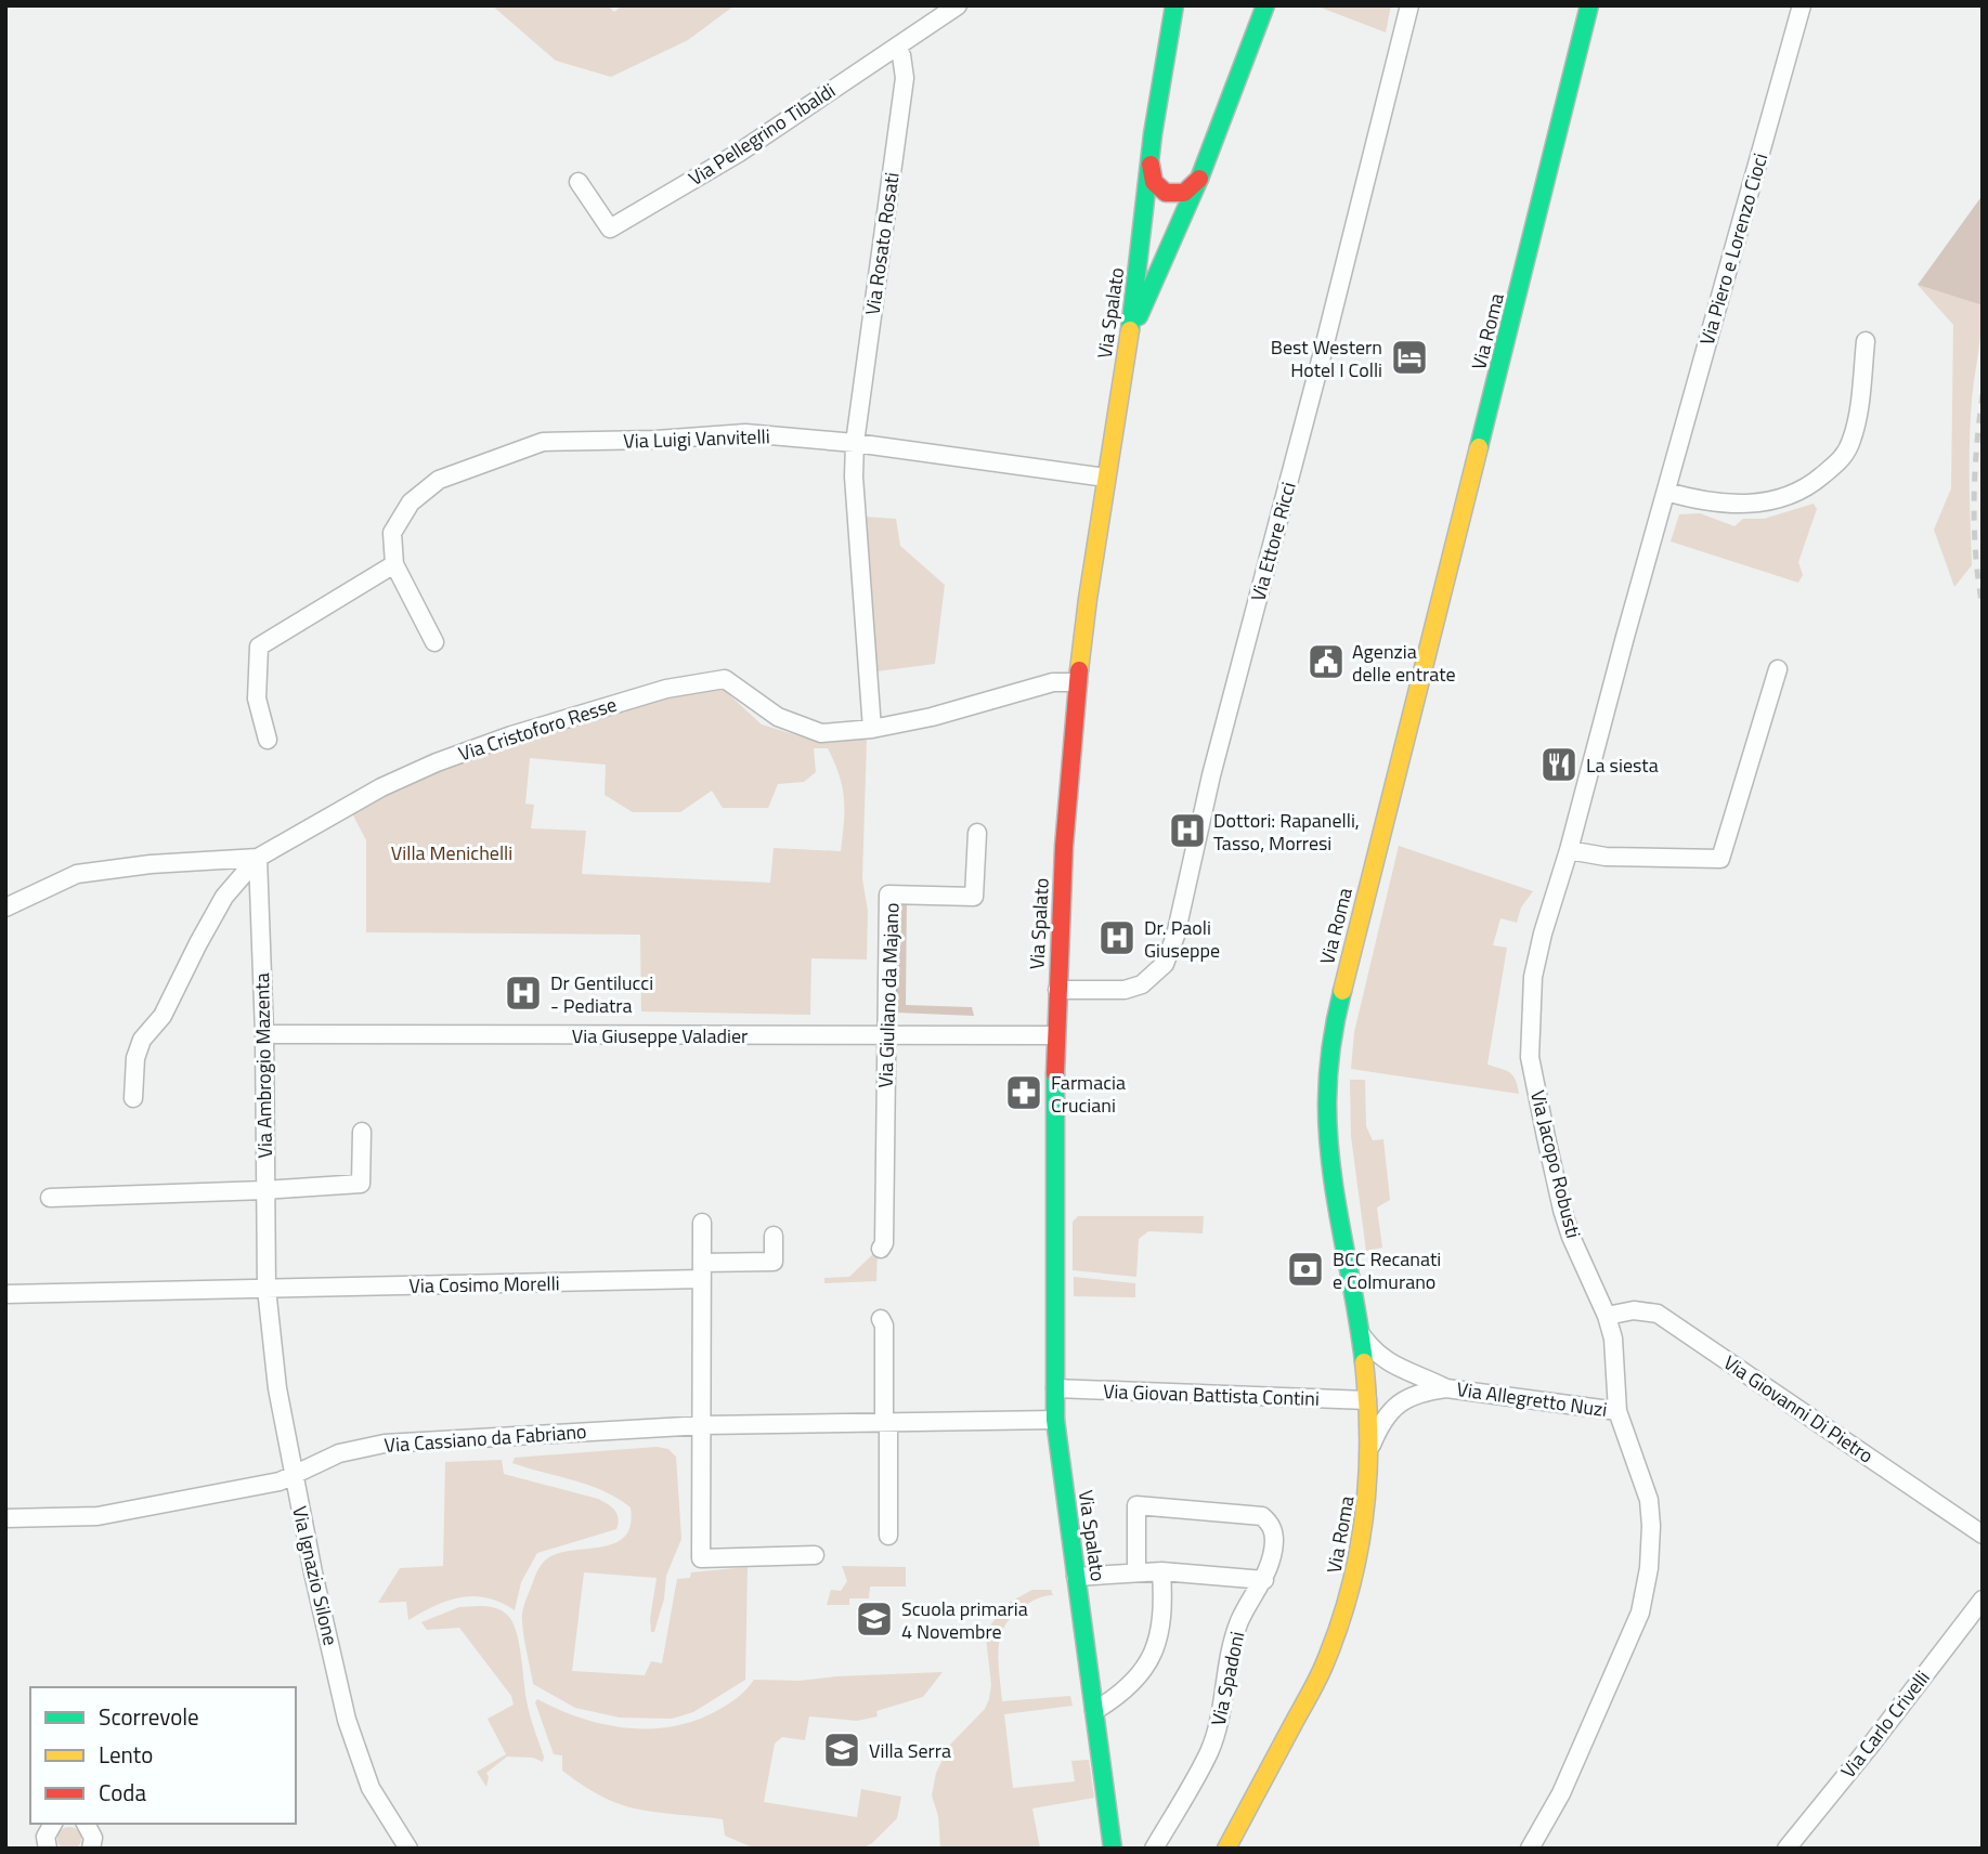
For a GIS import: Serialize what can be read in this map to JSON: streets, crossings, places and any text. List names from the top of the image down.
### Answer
{
  "streets": {
    "main road": ["Via Spalato", "Via Roma"],
    "street": [
      "Via Pellegrino Tibaldi",
      "Via Rosato Rosati",
      "Via Piero e Lorenzo Cioci",
      "Via Luigi Vanvitelli",
      "Via Ettore Ricci",
      "Via Cristoforo Resse",
      "Via Giuliano da Majano",
      "Via Giuseppe Valadier",
      "Via Ambrogio Mazenta",
      "Via Jacopo Robusti",
      "Via Cosimo Morelli",
      "Via Giovan Battista Contini",
      "Via Allegretto Nuzi",
      "Via Giovanni Di Pietro",
      "Via Cassiano da Fabriano",
      "Via Ignazio Silone",
      "Via Spadoni",
      "Via Carlo Crivelli"
    ]
  },
  "crossings": [
    ["Via Pellegrino Tibaldi", "Via Rosato Rosati"],
    ["Via Rosato Rosati", "Via Luigi Vanvitelli"],
    ["Via Rosato Rosati", "Via Cristoforo Resse"],
    ["Via Piero e Lorenzo Cioci", "Via Jacopo Robusti"],
    ["Via Spalato", "Via Luigi Vanvitelli"],
    ["Via Spalato", "Via Ettore Ricci"],
    ["Via Spalato", "Via Cristoforo Resse"],
    ["Via Spalato", "Via Giuseppe Valadier"],
    ["Via Spalato", "Via Giovan Battista Contini"],
    ["Via Spalato", "Via Cassiano da Fabriano"],
    ["Via Roma", "Via Giovan Battista Contini"],
    ["Via Roma", "Via Allegretto Nuzi"],
    ["Via Cristoforo Resse", "Via Ambrogio Mazenta"],
    ["Via Giuliano da Majano", "Via Giuseppe Valadier"],
    ["Via Giuseppe Valadier", "Via Ambrogio Mazenta"],
    ["Via Ambrogio Mazenta", "Via Cosimo Morelli"],
    ["Via Ambrogio Mazenta", "Via Ignazio Silone"],
    ["Via Jacopo Robusti", "Via Allegretto Nuzi"],
    ["Via Jacopo Robusti", "Via Giovanni Di Pietro"],
    ["Via Cosimo Morelli", "Via Ignazio Silone"],
    ["Via Cassiano da Fabriano", "Via Ignazio Silone"]
  ],
  "parks": ["Villa Menichelli"],
  "places": {
    "hotel": ["Best Western Hotel I Colli"],
    "public building": ["Agenzia delle entrate"],
    "restaurant": ["La siesta"],
    "hospital": ["Dottori: Rapanelli, Tasso, Morresi", "Dr. Paoli Giuseppe", "Dr Gentilucci - Pediatra"],
    "pharmacy": ["Farmacia Cruciani"],
    "bank": ["BCC Recanati e Colmurano"],
    "school or university": ["Scuola primaria 4 Novembre", "Villa Serra"]
  },
  "legend": ["Scorrevole", "Lento", "Coda"]
}
